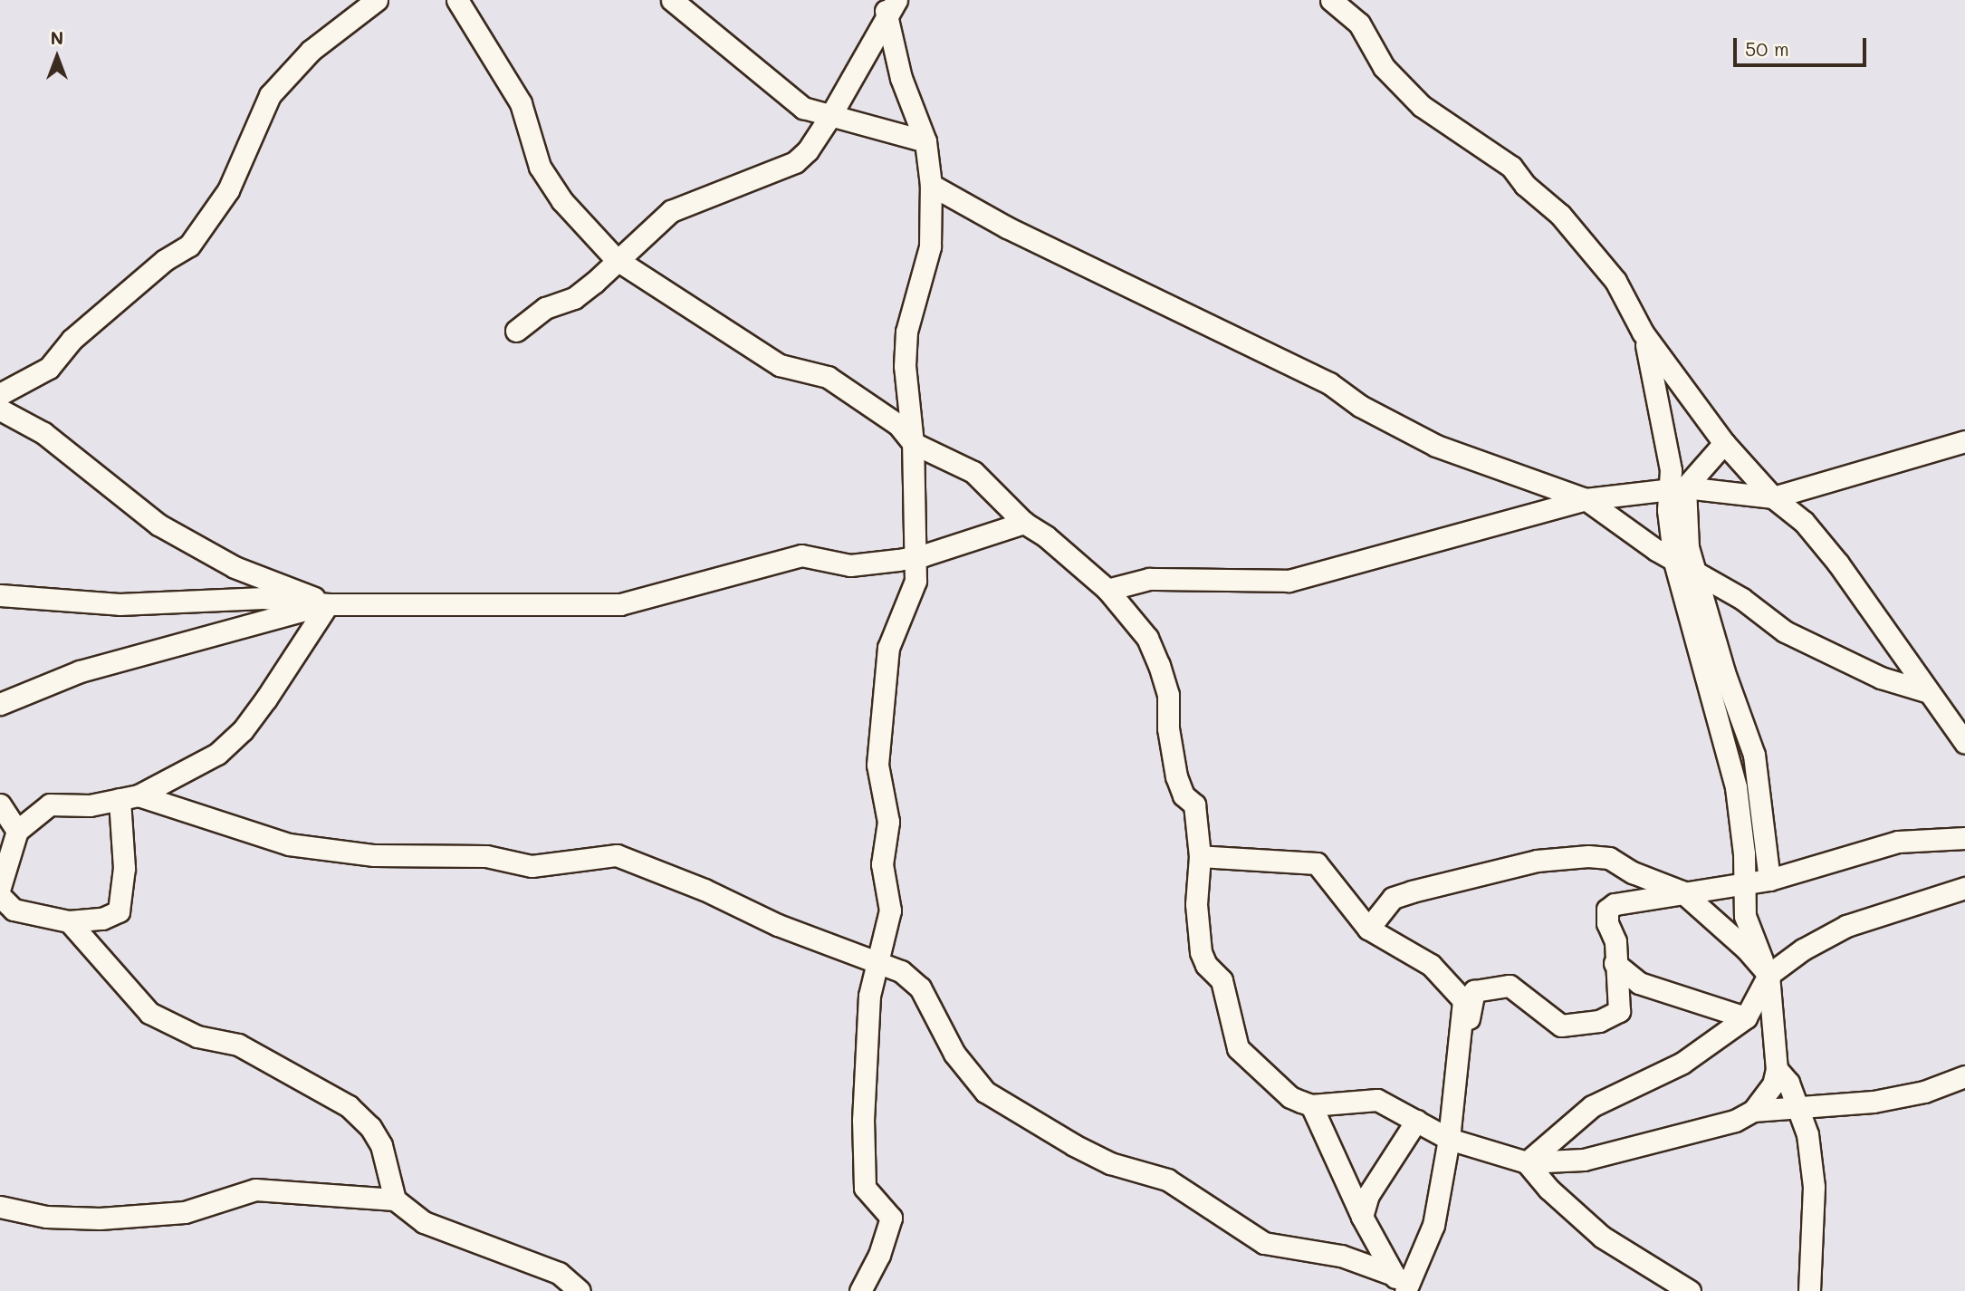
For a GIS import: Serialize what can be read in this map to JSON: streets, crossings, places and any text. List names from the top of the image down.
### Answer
{
  "scale_bar": "50 m",
  "north": "top"
}
